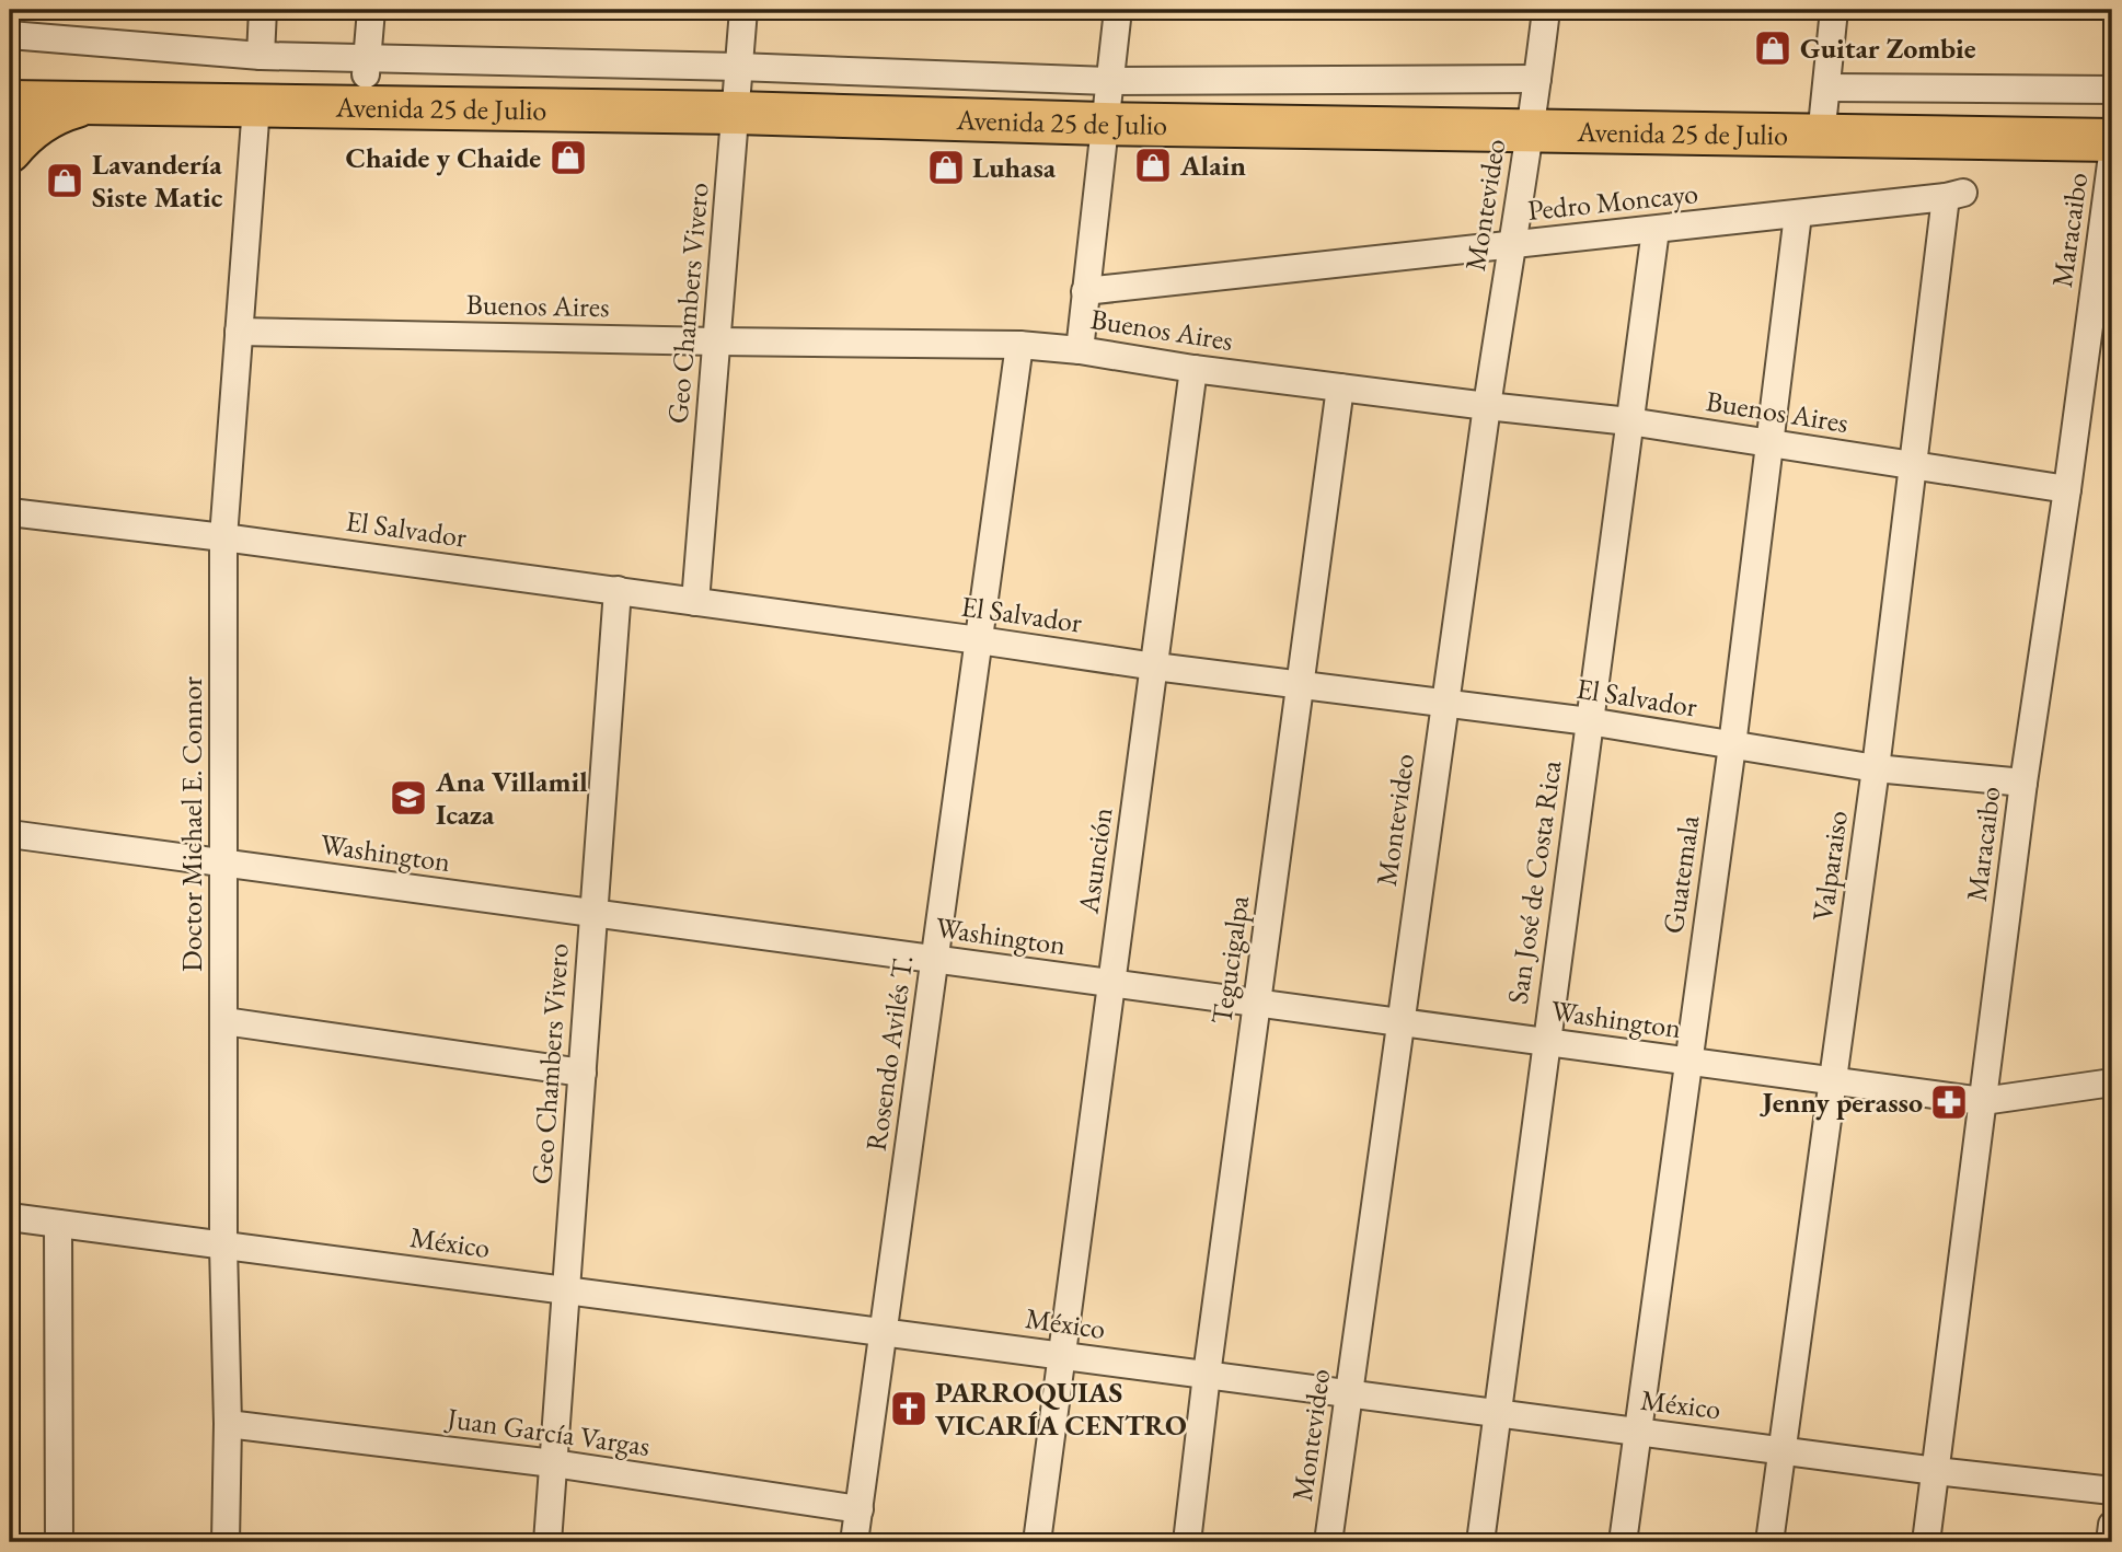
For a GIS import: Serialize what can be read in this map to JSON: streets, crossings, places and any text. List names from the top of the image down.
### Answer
{
  "streets": {
    "main road": ["Avenida 25 de Julio"],
    "street": [
      "Pedro Moncayo",
      "Montevideo",
      "Maracaibo",
      "Geo Chambers Vivero",
      "Buenos Aires",
      "El Salvador",
      "Doctor Michael E. Connor",
      "Washington",
      "Asunción",
      "Valparaiso",
      "Guatemala",
      "San José de Costa Rica",
      "Tegucigalpa",
      "Rosendo Avilés T.",
      "México",
      "Juan García Vargas"
    ]
  },
  "crossings": [
    ["Avenida 25 de Julio", "Montevideo"],
    ["Avenida 25 de Julio", "Geo Chambers Vivero"],
    ["Avenida 25 de Julio", "Doctor Michael E. Connor"],
    ["Pedro Moncayo", "Montevideo"],
    ["Pedro Moncayo", "Valparaiso"],
    ["Pedro Moncayo", "Guatemala"],
    ["Pedro Moncayo", "San José de Costa Rica"],
    ["Montevideo", "Buenos Aires"],
    ["Montevideo", "El Salvador"],
    ["Montevideo", "Washington"],
    ["Montevideo", "México"],
    ["Maracaibo", "Buenos Aires"],
    ["Maracaibo", "El Salvador"],
    ["Maracaibo", "Washington"],
    ["Maracaibo", "México"],
    ["Geo Chambers Vivero", "Buenos Aires"],
    ["Geo Chambers Vivero", "El Salvador"],
    ["Geo Chambers Vivero", "Washington"],
    ["Geo Chambers Vivero", "México"],
    ["Geo Chambers Vivero", "Juan García Vargas"],
    ["Buenos Aires", "Doctor Michael E. Connor"],
    ["Buenos Aires", "Asunción"],
    ["Buenos Aires", "Valparaiso"],
    ["Buenos Aires", "Guatemala"],
    ["Buenos Aires", "San José de Costa Rica"],
    ["Buenos Aires", "Tegucigalpa"],
    ["Buenos Aires", "Rosendo Avilés T."],
    ["El Salvador", "Doctor Michael E. Connor"],
    ["El Salvador", "Asunción"],
    ["El Salvador", "Valparaiso"],
    ["El Salvador", "Guatemala"],
    ["El Salvador", "San José de Costa Rica"],
    ["El Salvador", "Tegucigalpa"],
    ["El Salvador", "Rosendo Avilés T."],
    ["Doctor Michael E. Connor", "Washington"],
    ["Doctor Michael E. Connor", "México"],
    ["Doctor Michael E. Connor", "Juan García Vargas"],
    ["Washington", "Asunción"],
    ["Washington", "Valparaiso"],
    ["Washington", "Guatemala"],
    ["Washington", "San José de Costa Rica"],
    ["Washington", "Tegucigalpa"],
    ["Washington", "Rosendo Avilés T."],
    ["Asunción", "México"],
    ["Valparaiso", "México"],
    ["Guatemala", "México"],
    ["San José de Costa Rica", "México"],
    ["Tegucigalpa", "México"],
    ["Rosendo Avilés T.", "México"],
    ["Rosendo Avilés T.", "Juan García Vargas"]
  ],
  "places": {
    "shop": [
      "Guitar Zombie",
      "Chaide y Chaide",
      "Alain",
      "Luhasa",
      "Lavandería Siste Matic"
    ],
    "school or university": ["Ana Villamil Icaza"],
    "pharmacy": ["Jenny perasso"],
    "church": ["PARROQUIAS VICARÍA CENTRO"]
  }
}
